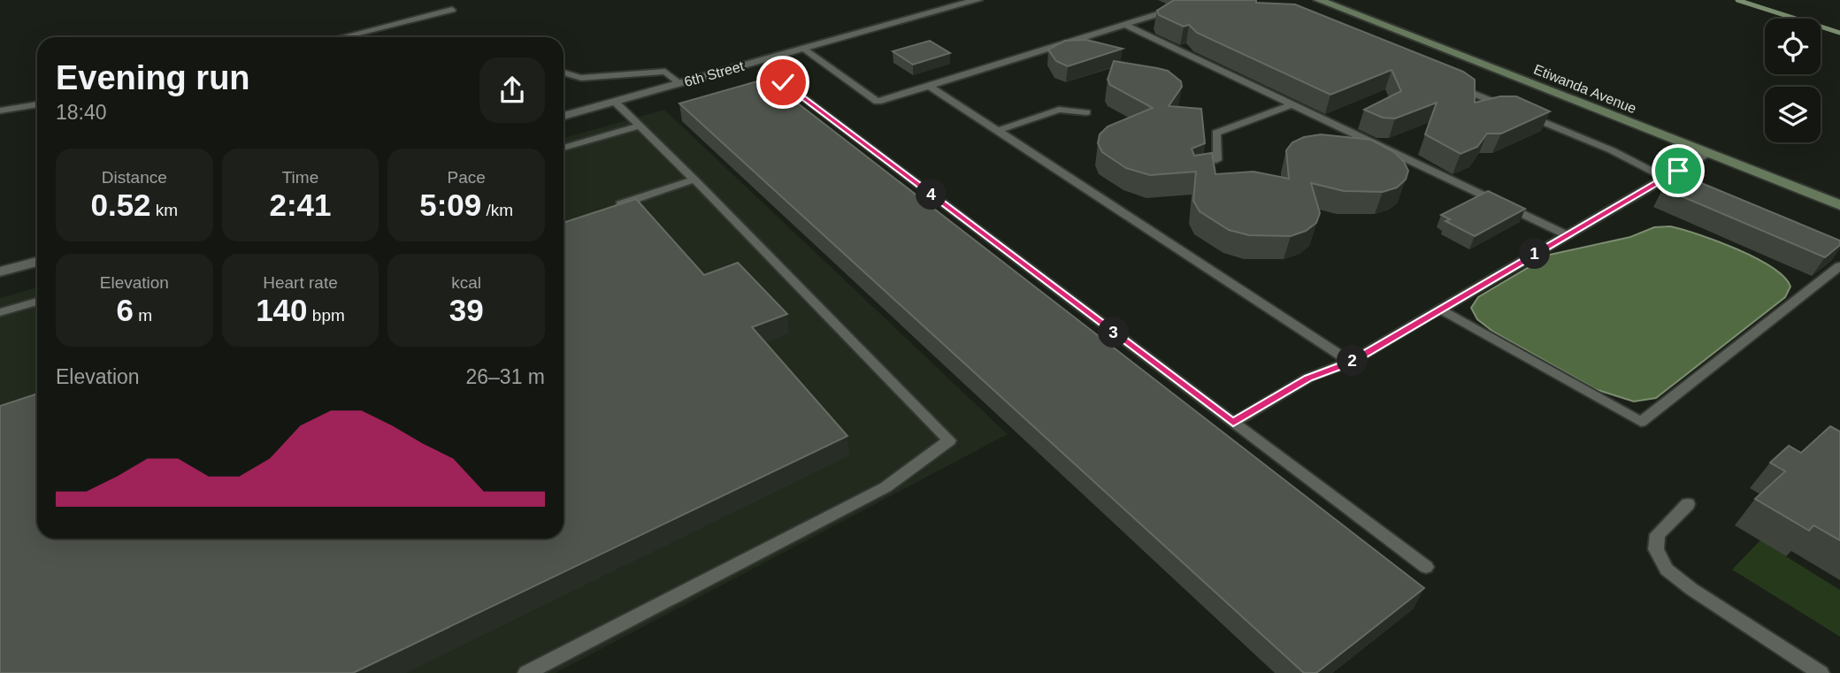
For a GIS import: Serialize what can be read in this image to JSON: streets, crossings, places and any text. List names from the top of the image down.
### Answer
{
  "streets": {
    "main road": ["Etiwanda Avenue"],
    "street": ["6th Street"]
  },
  "page": {
    "heading": ["Evening run", "18:40"],
    "stats": [
      ["Distance", "0.52 km"],
      ["Time", "2:41"],
      ["Pace", "5:09 /km"],
      ["Elevation", "6 m"],
      ["Heart rate", "140 bpm"],
      ["kcal", "39"]
    ],
    "pins": [
      "4",
      "1",
      "3",
      "2"
    ],
    "chart": ["Elevation", "26–31 m"]
  }
}
